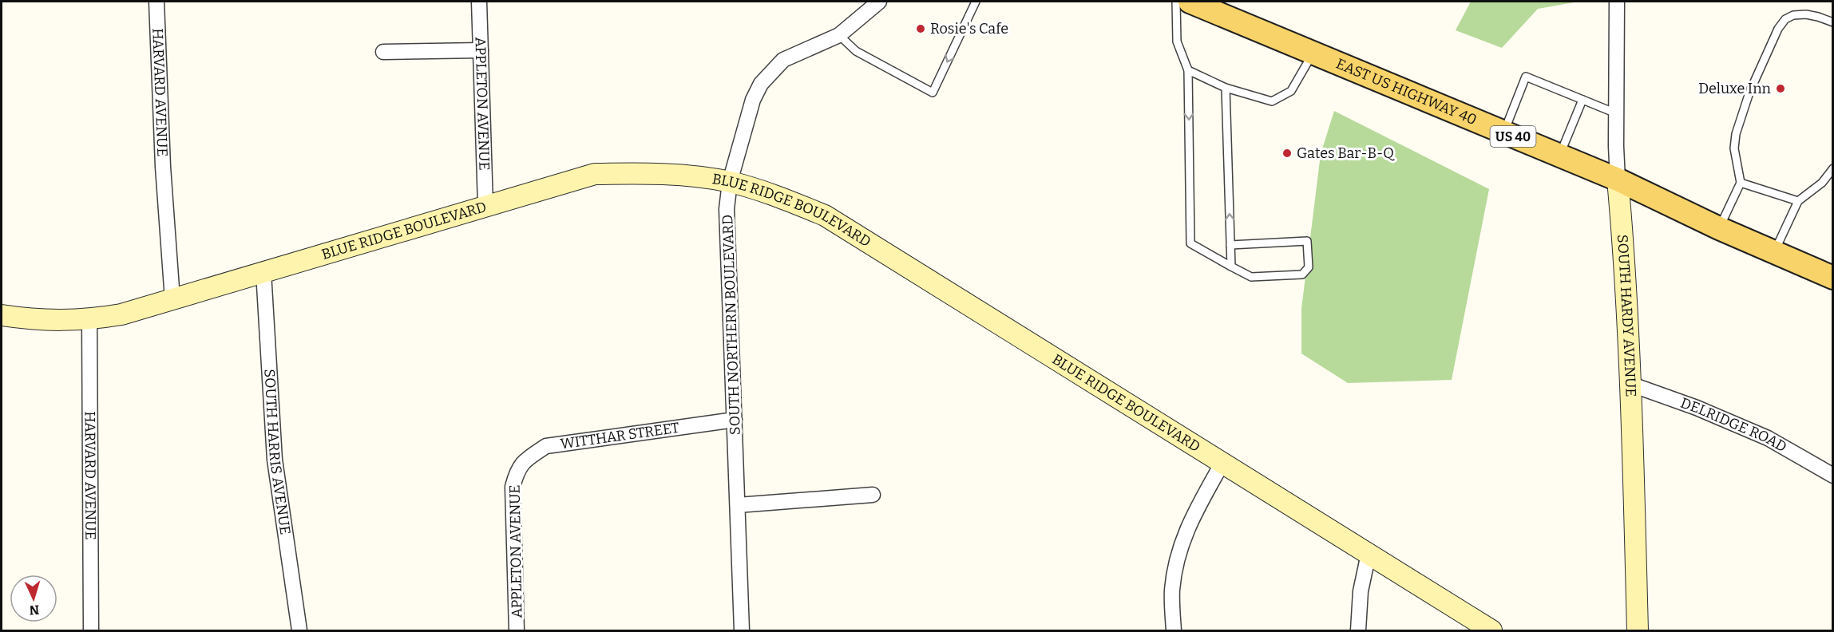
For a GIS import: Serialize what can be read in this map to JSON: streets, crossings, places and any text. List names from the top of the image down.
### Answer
{
  "streets": {
    "main road": ["EAST US HIGHWAY 40", "US 40"],
    "street": [
      "HARVARD AVENUE",
      "APPLETON AVENUE",
      "BLUE RIDGE BOULEVARD",
      "SOUTH HARDY AVENUE",
      "SOUTH NORTHERN BOULEVARD",
      "DELRIDGE ROAD",
      "WITTHAR STREET",
      "SOUTH HARRIS AVENUE"
    ]
  },
  "crossings": [
    ["HARVARD AVENUE", "BLUE RIDGE BOULEVARD"],
    ["EAST US HIGHWAY 40", "SOUTH HARDY AVENUE"],
    ["APPLETON AVENUE", "BLUE RIDGE BOULEVARD"],
    ["APPLETON AVENUE", "WITTHAR STREET"],
    ["BLUE RIDGE BOULEVARD", "SOUTH NORTHERN BOULEVARD"],
    ["BLUE RIDGE BOULEVARD", "SOUTH HARRIS AVENUE"],
    ["SOUTH HARDY AVENUE", "DELRIDGE ROAD"],
    ["SOUTH NORTHERN BOULEVARD", "WITTHAR STREET"]
  ],
  "places": ["Rosie's Cafe", "Deluxe Inn", "Gates Bar-B-Q"],
  "north": "bottom"
}
